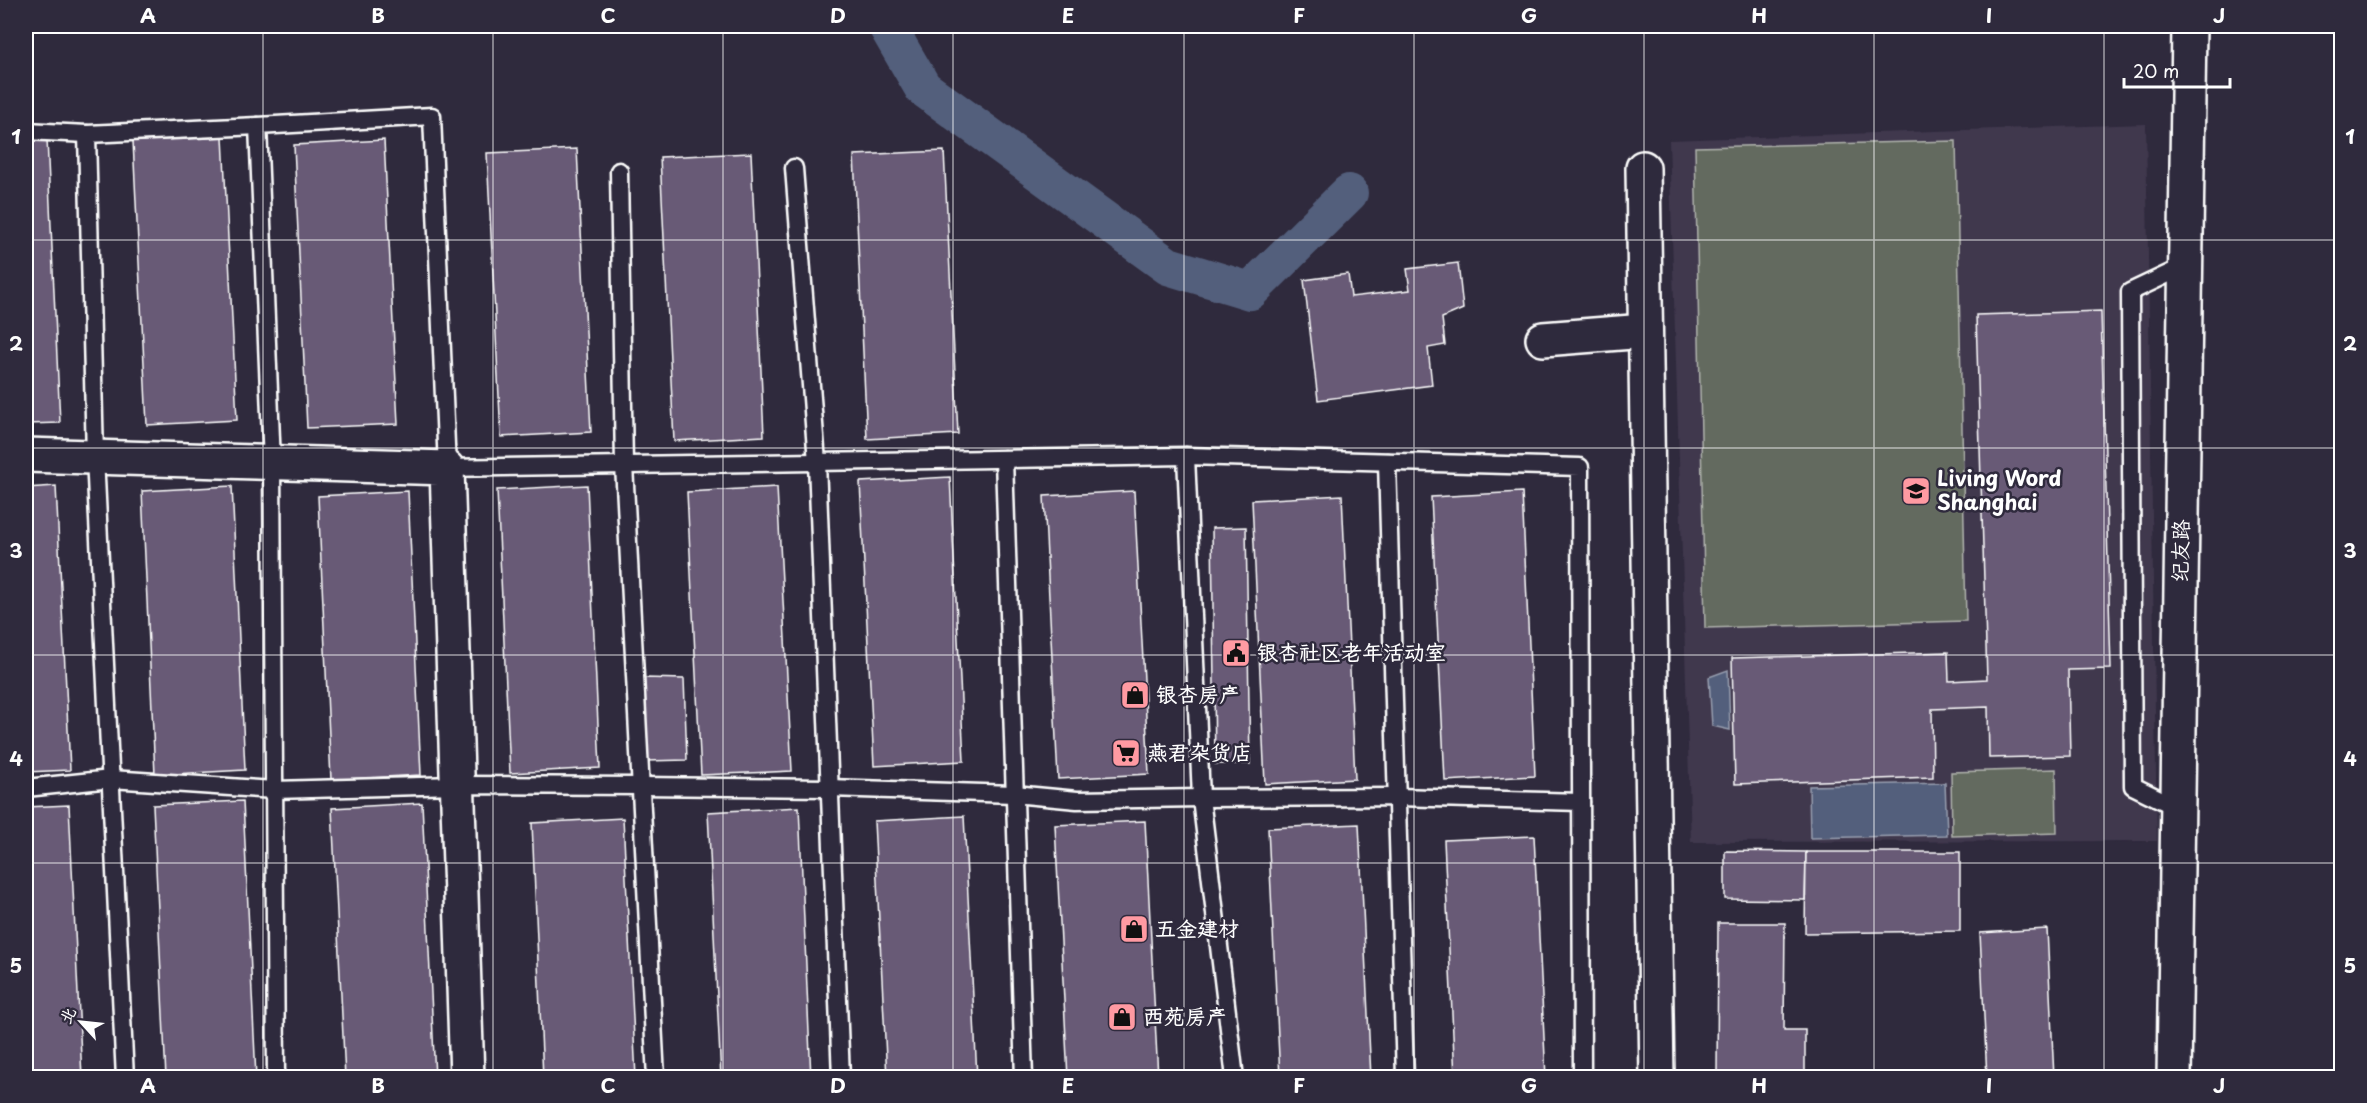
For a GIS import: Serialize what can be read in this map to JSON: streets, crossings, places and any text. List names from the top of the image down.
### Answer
{
  "streets": {
    "street": ["纪友路"]
  },
  "places": {
    "school or university": ["Living Word Shanghai"],
    "public building": ["银杏社区老年活动室"],
    "shop": ["银杏房产", "五金建材", "西苑房产"],
    "supermarket": ["燕君杂货店"]
  },
  "scale_bar": "20 m",
  "north": "top left",
  "grid": {
    "columns": [
      "A",
      "B",
      "C",
      "D",
      "E",
      "F",
      "G",
      "H",
      "I",
      "J"
    ],
    "rows": [
      "1",
      "2",
      "3",
      "4",
      "5"
    ]
  }
}
